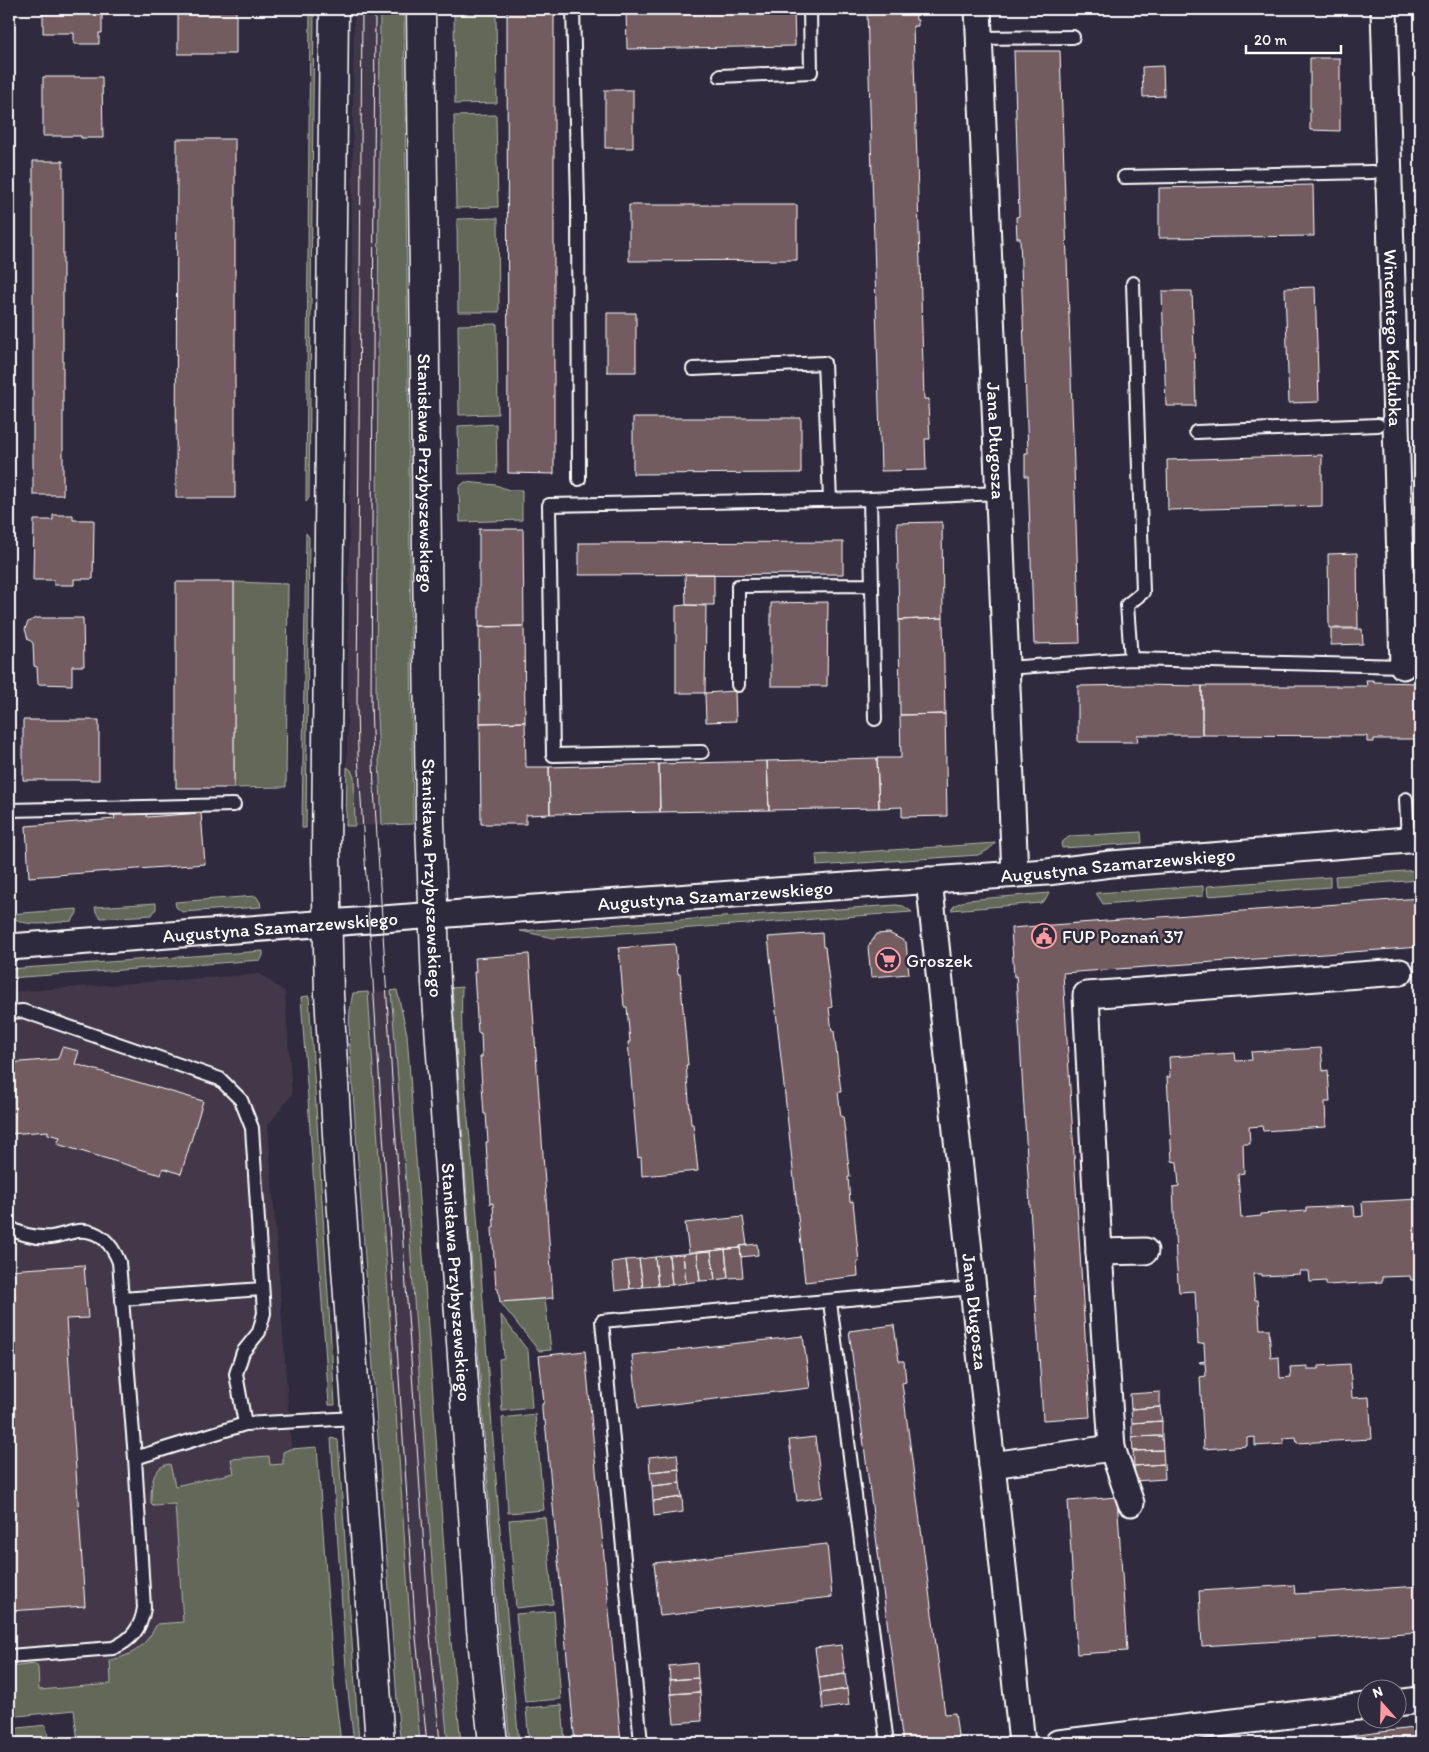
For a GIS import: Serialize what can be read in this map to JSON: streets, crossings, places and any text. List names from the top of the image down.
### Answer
{
  "streets": {
    "main road": ["Stanisława Przybyszewskiego"],
    "street": ["Wincentego Kadłubka", "Jana Długosza", "Augustyna Szamarzewskiego"]
  },
  "crossings": [
    ["Jana Długosza", "Augustyna Szamarzewskiego"],
    ["Stanisława Przybyszewskiego", "Augustyna Szamarzewskiego"]
  ],
  "places": {
    "public building": ["FUP Poznań 37"],
    "supermarket": ["Groszek"]
  },
  "scale_bar": "20 m",
  "north": "top"
}
